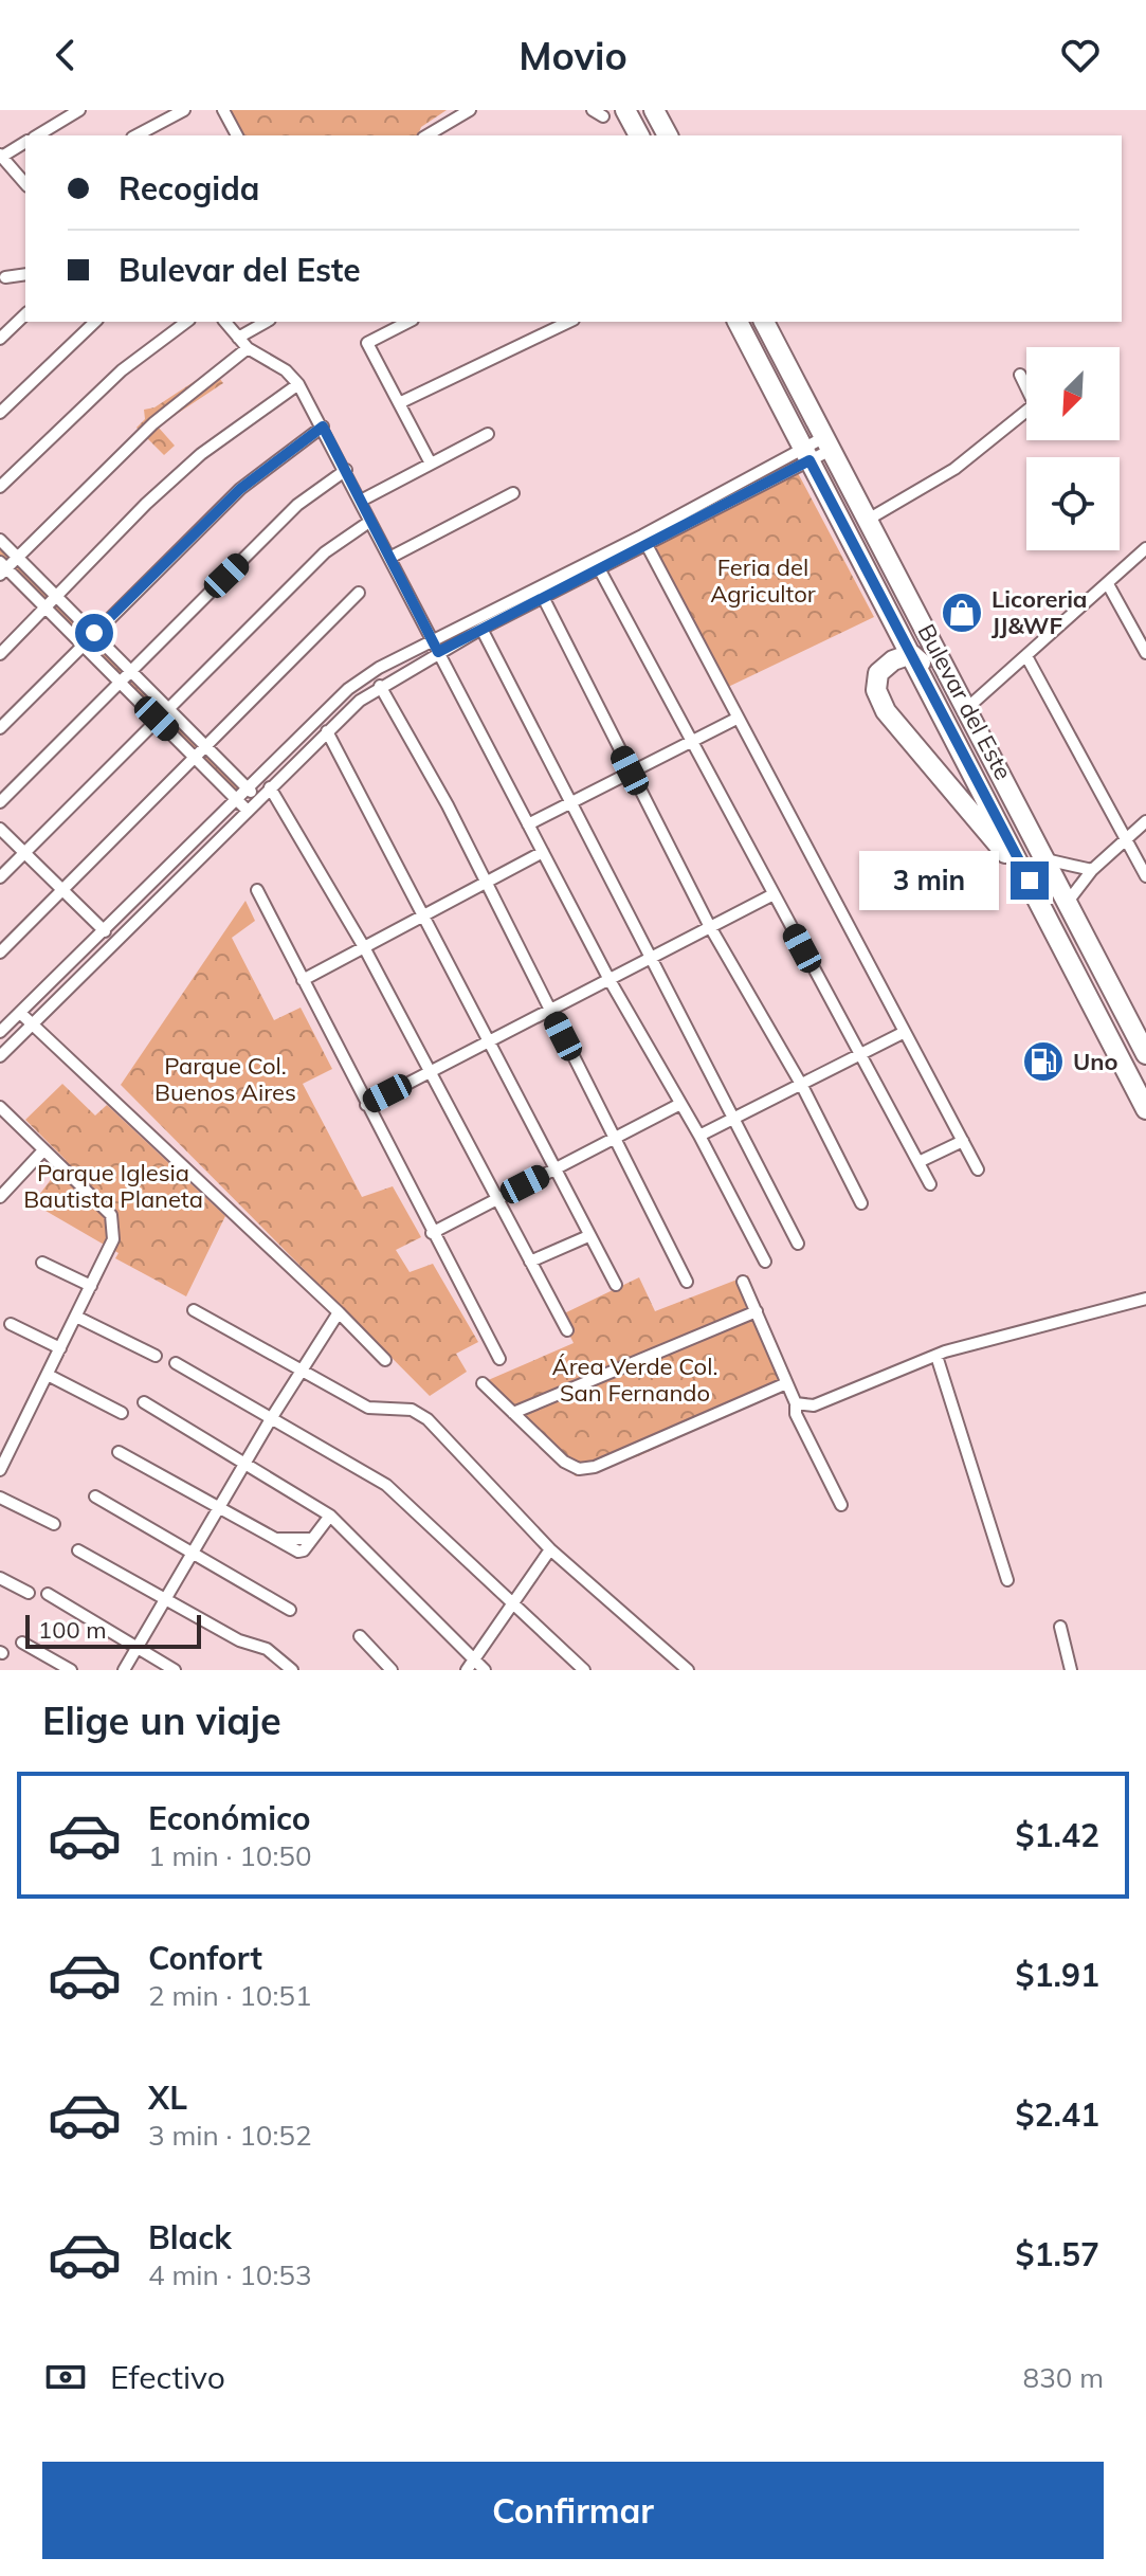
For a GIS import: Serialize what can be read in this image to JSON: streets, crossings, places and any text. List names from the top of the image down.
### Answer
{
  "streets": {
    "highway": ["Bulevar del Este"]
  },
  "parks": [
    "Feria del Agricultor",
    "Parque Col. Buenos Aires",
    "Parque Iglesia Bautista Planeta",
    "Área Verde Col. San Fernando"
  ],
  "places": {
    "shop": ["Licoreria JJ&WF"],
    "fuel station": ["Uno"]
  },
  "scale_bar": "100 m",
  "north": "bottom left",
  "page": {
    "header": "Movio",
    "banner": ["Recogida", "Bulevar del Este"],
    "bubble": "3 min",
    "scale": "100 m",
    "heading": "Elige un viaje",
    "list": [
      {
        "name": "Económico",
        "note": "1 min · 10:50",
        "value": "$1.42"
      },
      {
        "name": "Confort",
        "note": "2 min · 10:51",
        "value": "$1.91"
      },
      {
        "name": "XL",
        "note": "3 min · 10:52",
        "value": "$2.41"
      },
      {
        "name": "Black",
        "note": "4 min · 10:53",
        "value": "$1.57"
      }
    ],
    "pay": ["Efectivo", "830 m"],
    "buttons": "Confirmar"
  }
}
